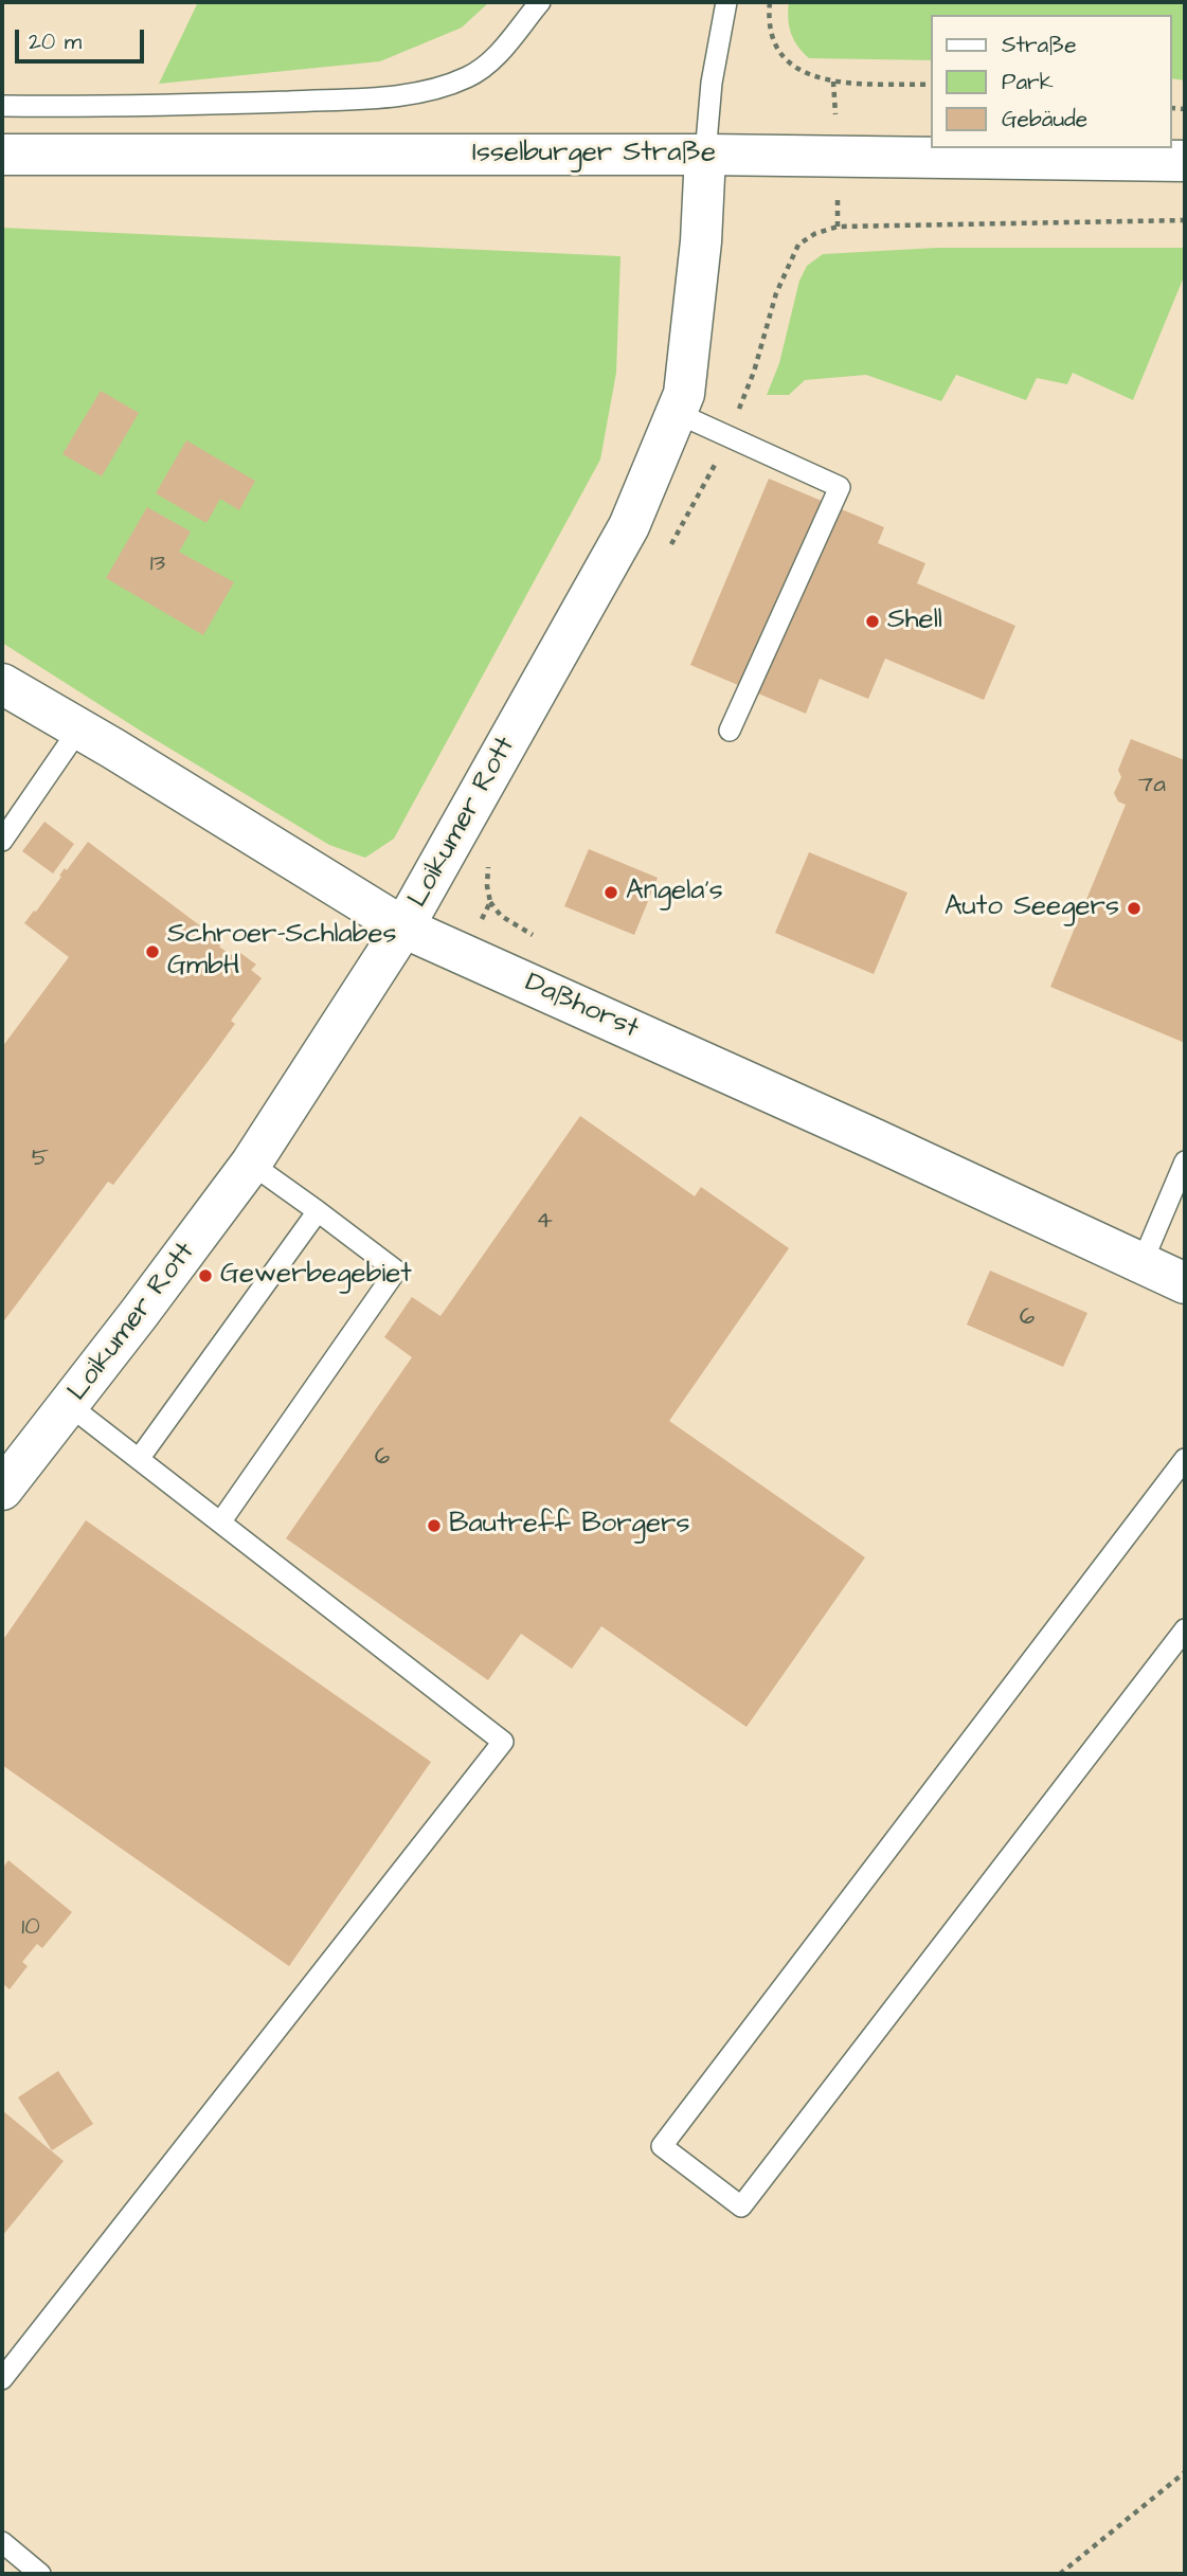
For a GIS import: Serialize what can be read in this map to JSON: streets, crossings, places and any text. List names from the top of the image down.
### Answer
{
  "streets": {
    "street": ["Isselburger Straße", "Loikumer Rott", "Daßhorst"]
  },
  "crossings": [
    ["Isselburger Straße", "Loikumer Rott"],
    ["Loikumer Rott", "Daßhorst"]
  ],
  "places": [
    "Shell",
    "Angela's",
    "Auto Seegers",
    "Schroer-Schlabes GmbH",
    "Gewerbegebiet",
    "Bautreff Borgers"
  ],
  "house_numbers": [
    "13",
    "7a",
    "5",
    "4",
    "6",
    "6",
    "10"
  ],
  "legend": ["Straße", "Park", "Gebäude"],
  "scale_bar": "20 m"
}
